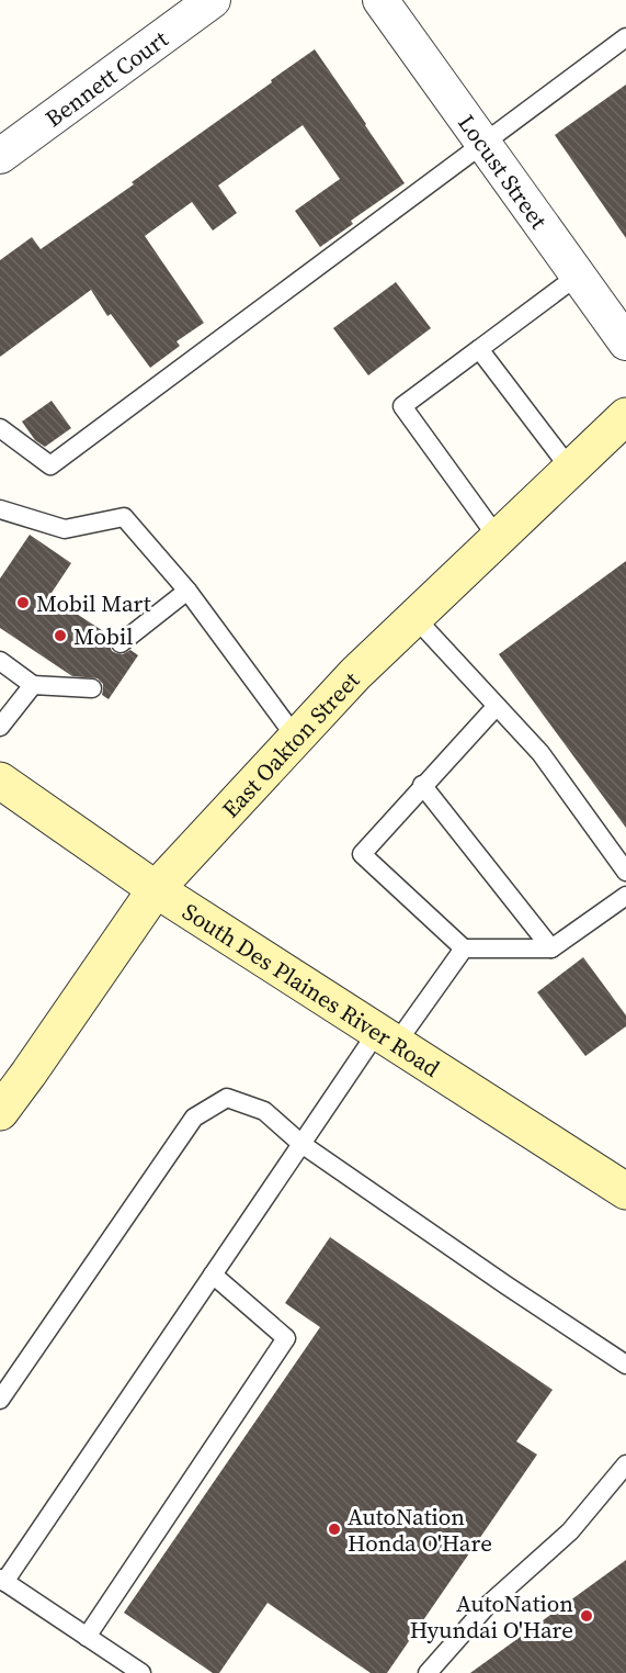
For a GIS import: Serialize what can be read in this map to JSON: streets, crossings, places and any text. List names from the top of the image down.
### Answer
{
  "streets": {
    "main road": ["East Oakton Street", "South Des Plaines River Road"],
    "street": ["Bennett Court", "Locust Street"]
  },
  "crossings": [
    ["East Oakton Street", "South Des Plaines River Road"]
  ],
  "places": [
    "Mobil Mart",
    "Mobil",
    "AutoNation Honda O'Hare",
    "AutoNation Hyundai O'Hare"
  ]
}
